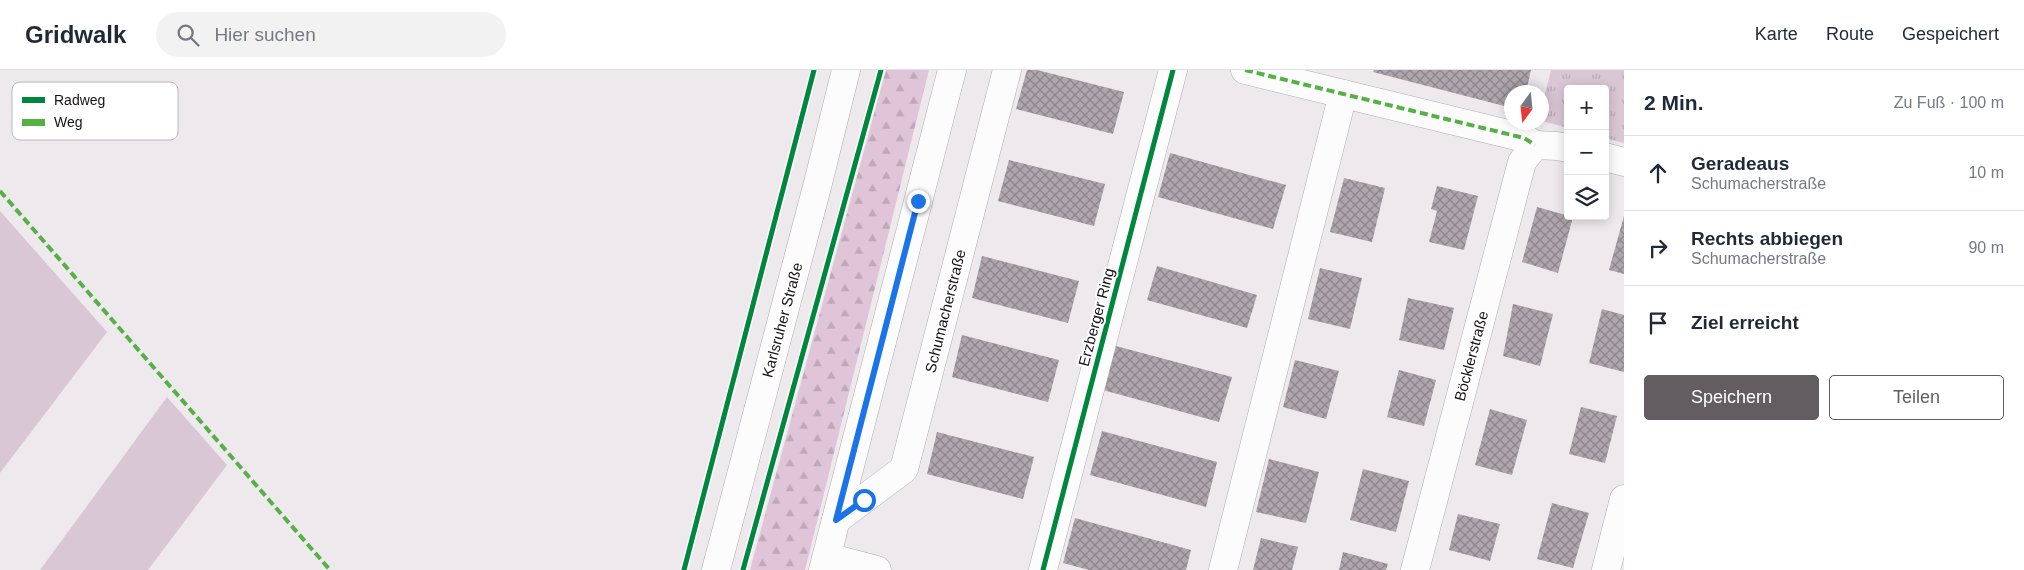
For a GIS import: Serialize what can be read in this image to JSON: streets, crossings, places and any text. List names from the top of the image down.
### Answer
{
  "streets": {
    "street": [
      "Schumacherstraße",
      "Erzberger Ring",
      "Karlsruher Straße",
      "Böcklerstraße"
    ]
  },
  "legend": ["Radweg", "Weg"],
  "north": "bottom",
  "page": {
    "header": "Gridwalk",
    "search": "Hier suchen",
    "nav": ["Karte", "Route", "Gespeichert"],
    "heading": ["2 Min.", "Zu Fuß · 100 m"],
    "map_buttons": ["+", "−"],
    "list": [
      ["Geradeaus", "Schumacherstraße", "10 m"],
      ["Rechts abbiegen", "Schumacherstraße", "90 m"],
      "Ziel erreicht"
    ],
    "buttons": ["Speichern", "Teilen"]
  }
}
